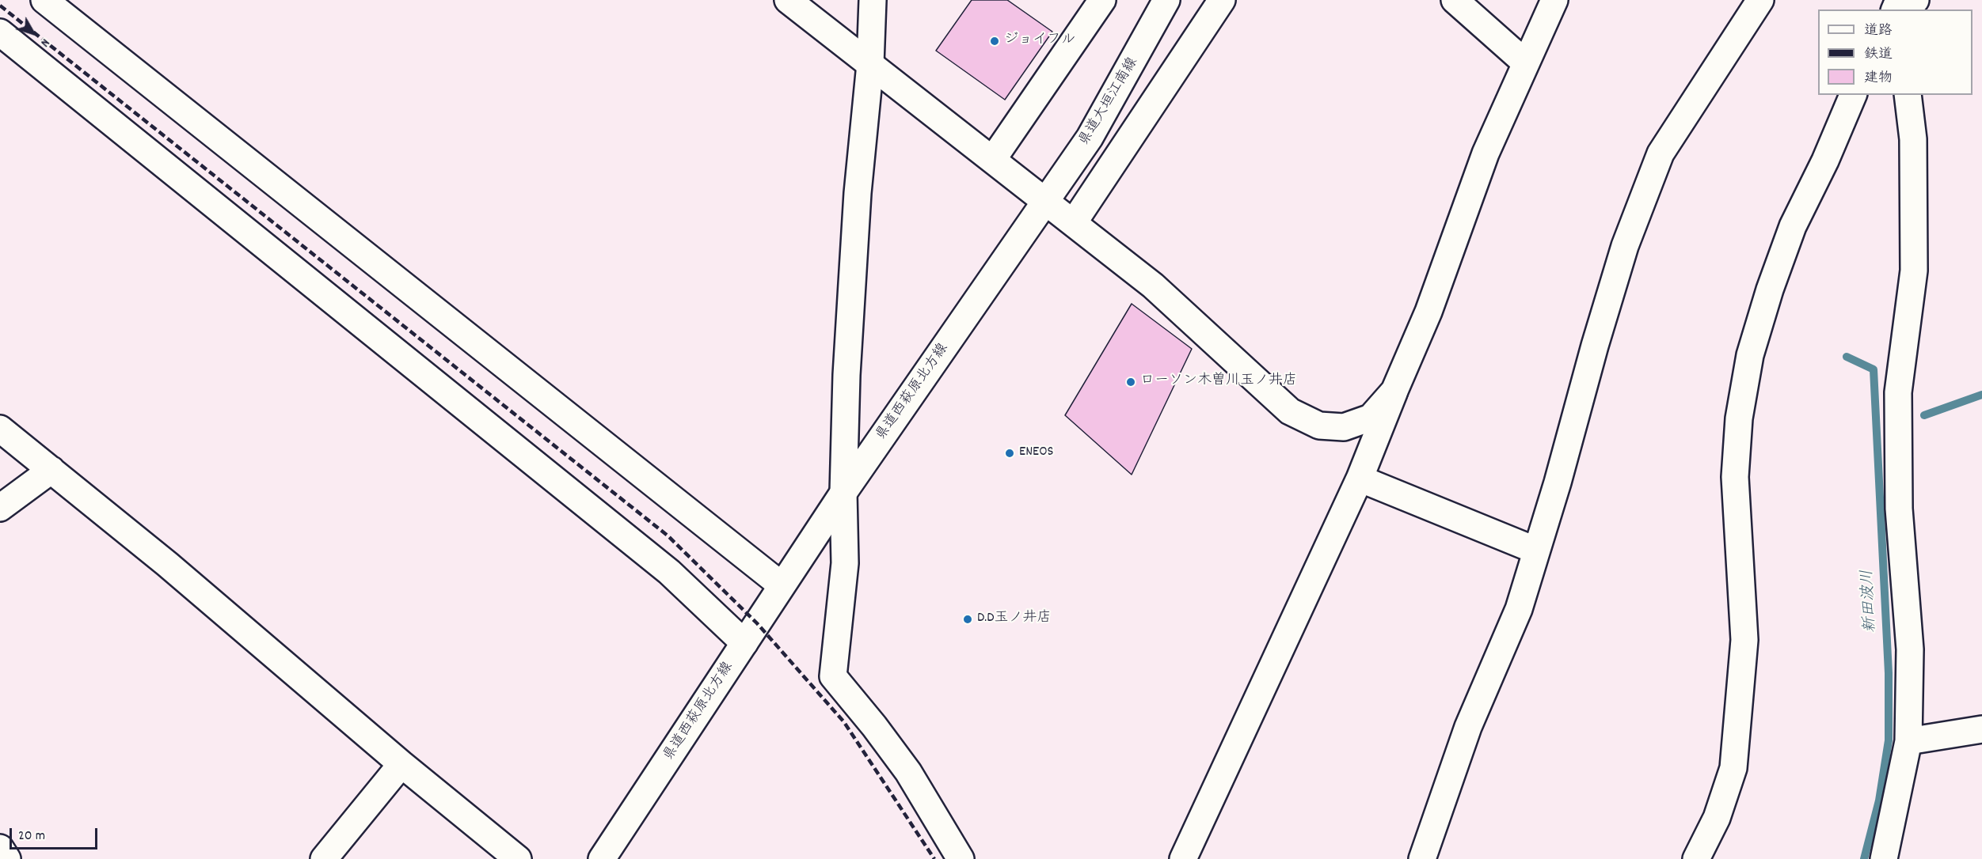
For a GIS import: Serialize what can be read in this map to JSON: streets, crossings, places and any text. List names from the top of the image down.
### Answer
{
  "streets": {
    "street": ["県道大垣江南線", "県道西萩原北方線"]
  },
  "crossings": [
    ["県道大垣江南線", "県道西萩原北方線"]
  ],
  "water": ["新田波川"],
  "places": [
    "ジョイフル",
    "ローソン木曽川玉ノ井店",
    "ENEOS",
    "D.D玉ノ井店"
  ],
  "legend": ["道路", "鉄道", "建物"],
  "scale_bar": "20 m",
  "north": "bottom right"
}
